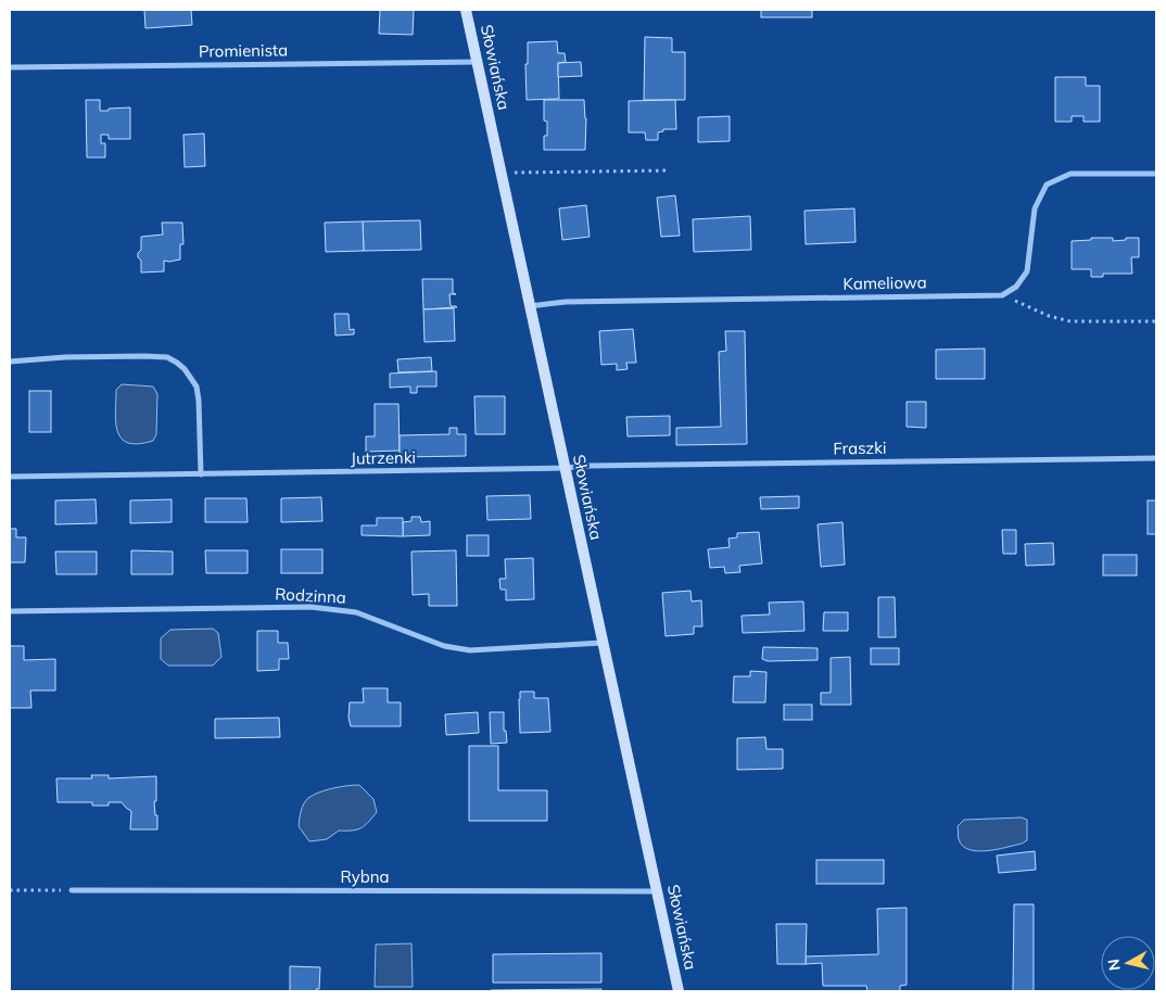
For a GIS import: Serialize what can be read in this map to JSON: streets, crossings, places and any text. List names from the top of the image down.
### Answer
{
  "streets": {
    "street": [
      "Promienista",
      "Słowiańska",
      "Kameliowa",
      "Fraszki",
      "Jutrzenki",
      "Rodzinna",
      "Rybna"
    ]
  },
  "crossings": [
    ["Promienista", "Słowiańska"],
    ["Słowiańska", "Kameliowa"],
    ["Słowiańska", "Fraszki"],
    ["Słowiańska", "Jutrzenki"],
    ["Słowiańska", "Rodzinna"],
    ["Słowiańska", "Rybna"],
    ["Fraszki", "Jutrzenki"]
  ],
  "north": "left"
}
